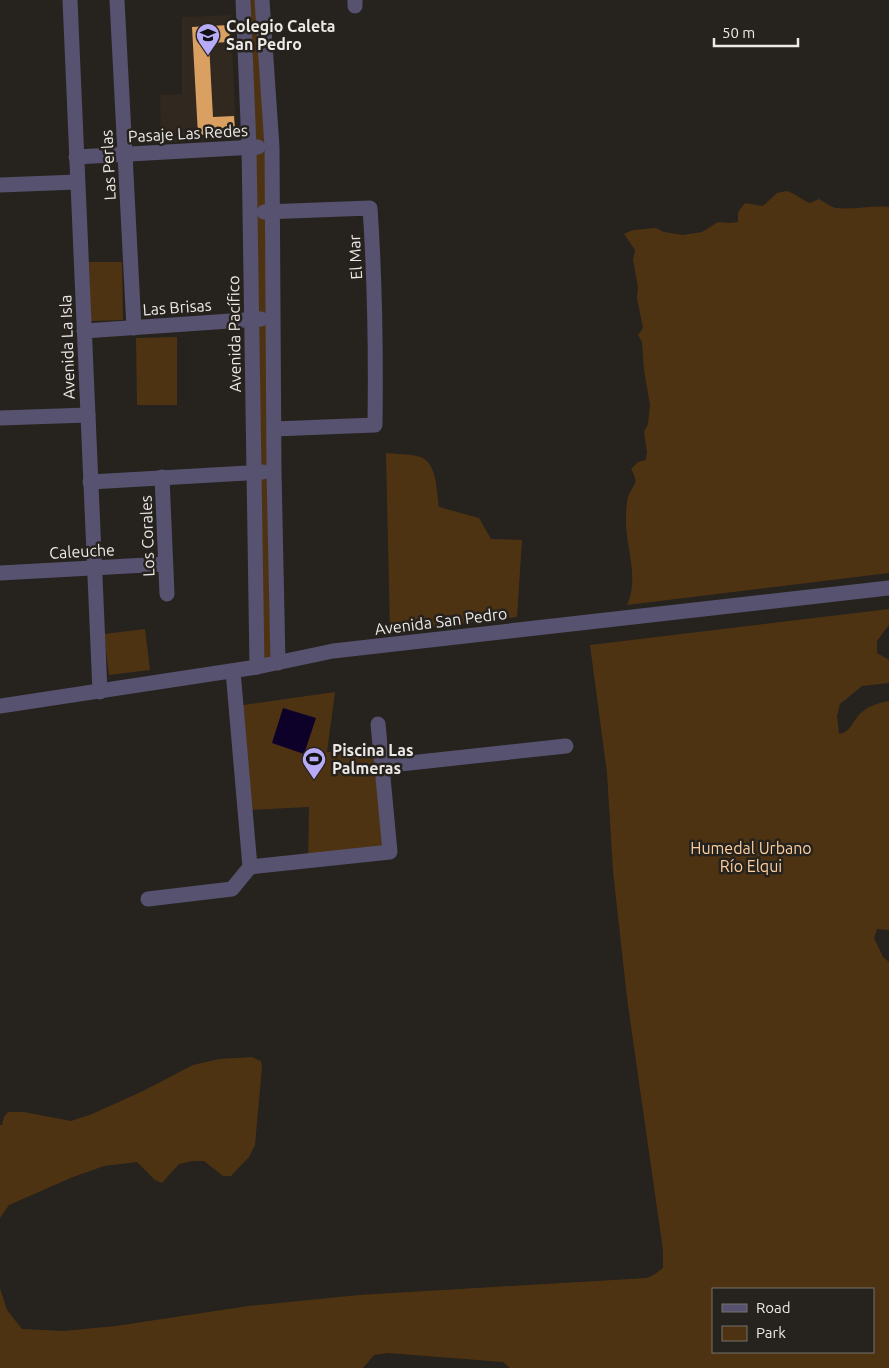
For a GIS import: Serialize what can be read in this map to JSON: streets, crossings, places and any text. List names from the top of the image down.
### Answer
{
  "streets": {
    "street": [
      "Pasaje Las Redes",
      "Las Perlas",
      "El Mar",
      "Las Brisas",
      "Avenida Pacífico",
      "Avenida La Isla",
      "Los Corales",
      "Caleuche",
      "Avenida San Pedro"
    ]
  },
  "crossings": [
    ["Pasaje Las Redes", "Las Perlas"],
    ["Pasaje Las Redes", "Avenida Pacífico"],
    ["Pasaje Las Redes", "Avenida La Isla"],
    ["Las Perlas", "Las Brisas"],
    ["El Mar", "Avenida Pacífico"],
    ["Las Brisas", "Avenida Pacífico"],
    ["Las Brisas", "Avenida La Isla"],
    ["Avenida Pacífico", "Los Corales"],
    ["Avenida Pacífico", "Avenida San Pedro"],
    ["Avenida La Isla", "Los Corales"],
    ["Avenida La Isla", "Caleuche"],
    ["Avenida La Isla", "Avenida San Pedro"],
    ["Los Corales", "Caleuche"]
  ],
  "parks": ["Humedal Urbano Río Elqui"],
  "places": {
    "school or university": ["Colegio Caleta San Pedro"],
    "sports": ["Piscina Las Palmeras"]
  },
  "legend": ["Road", "Park"],
  "scale_bar": "50 m"
}
